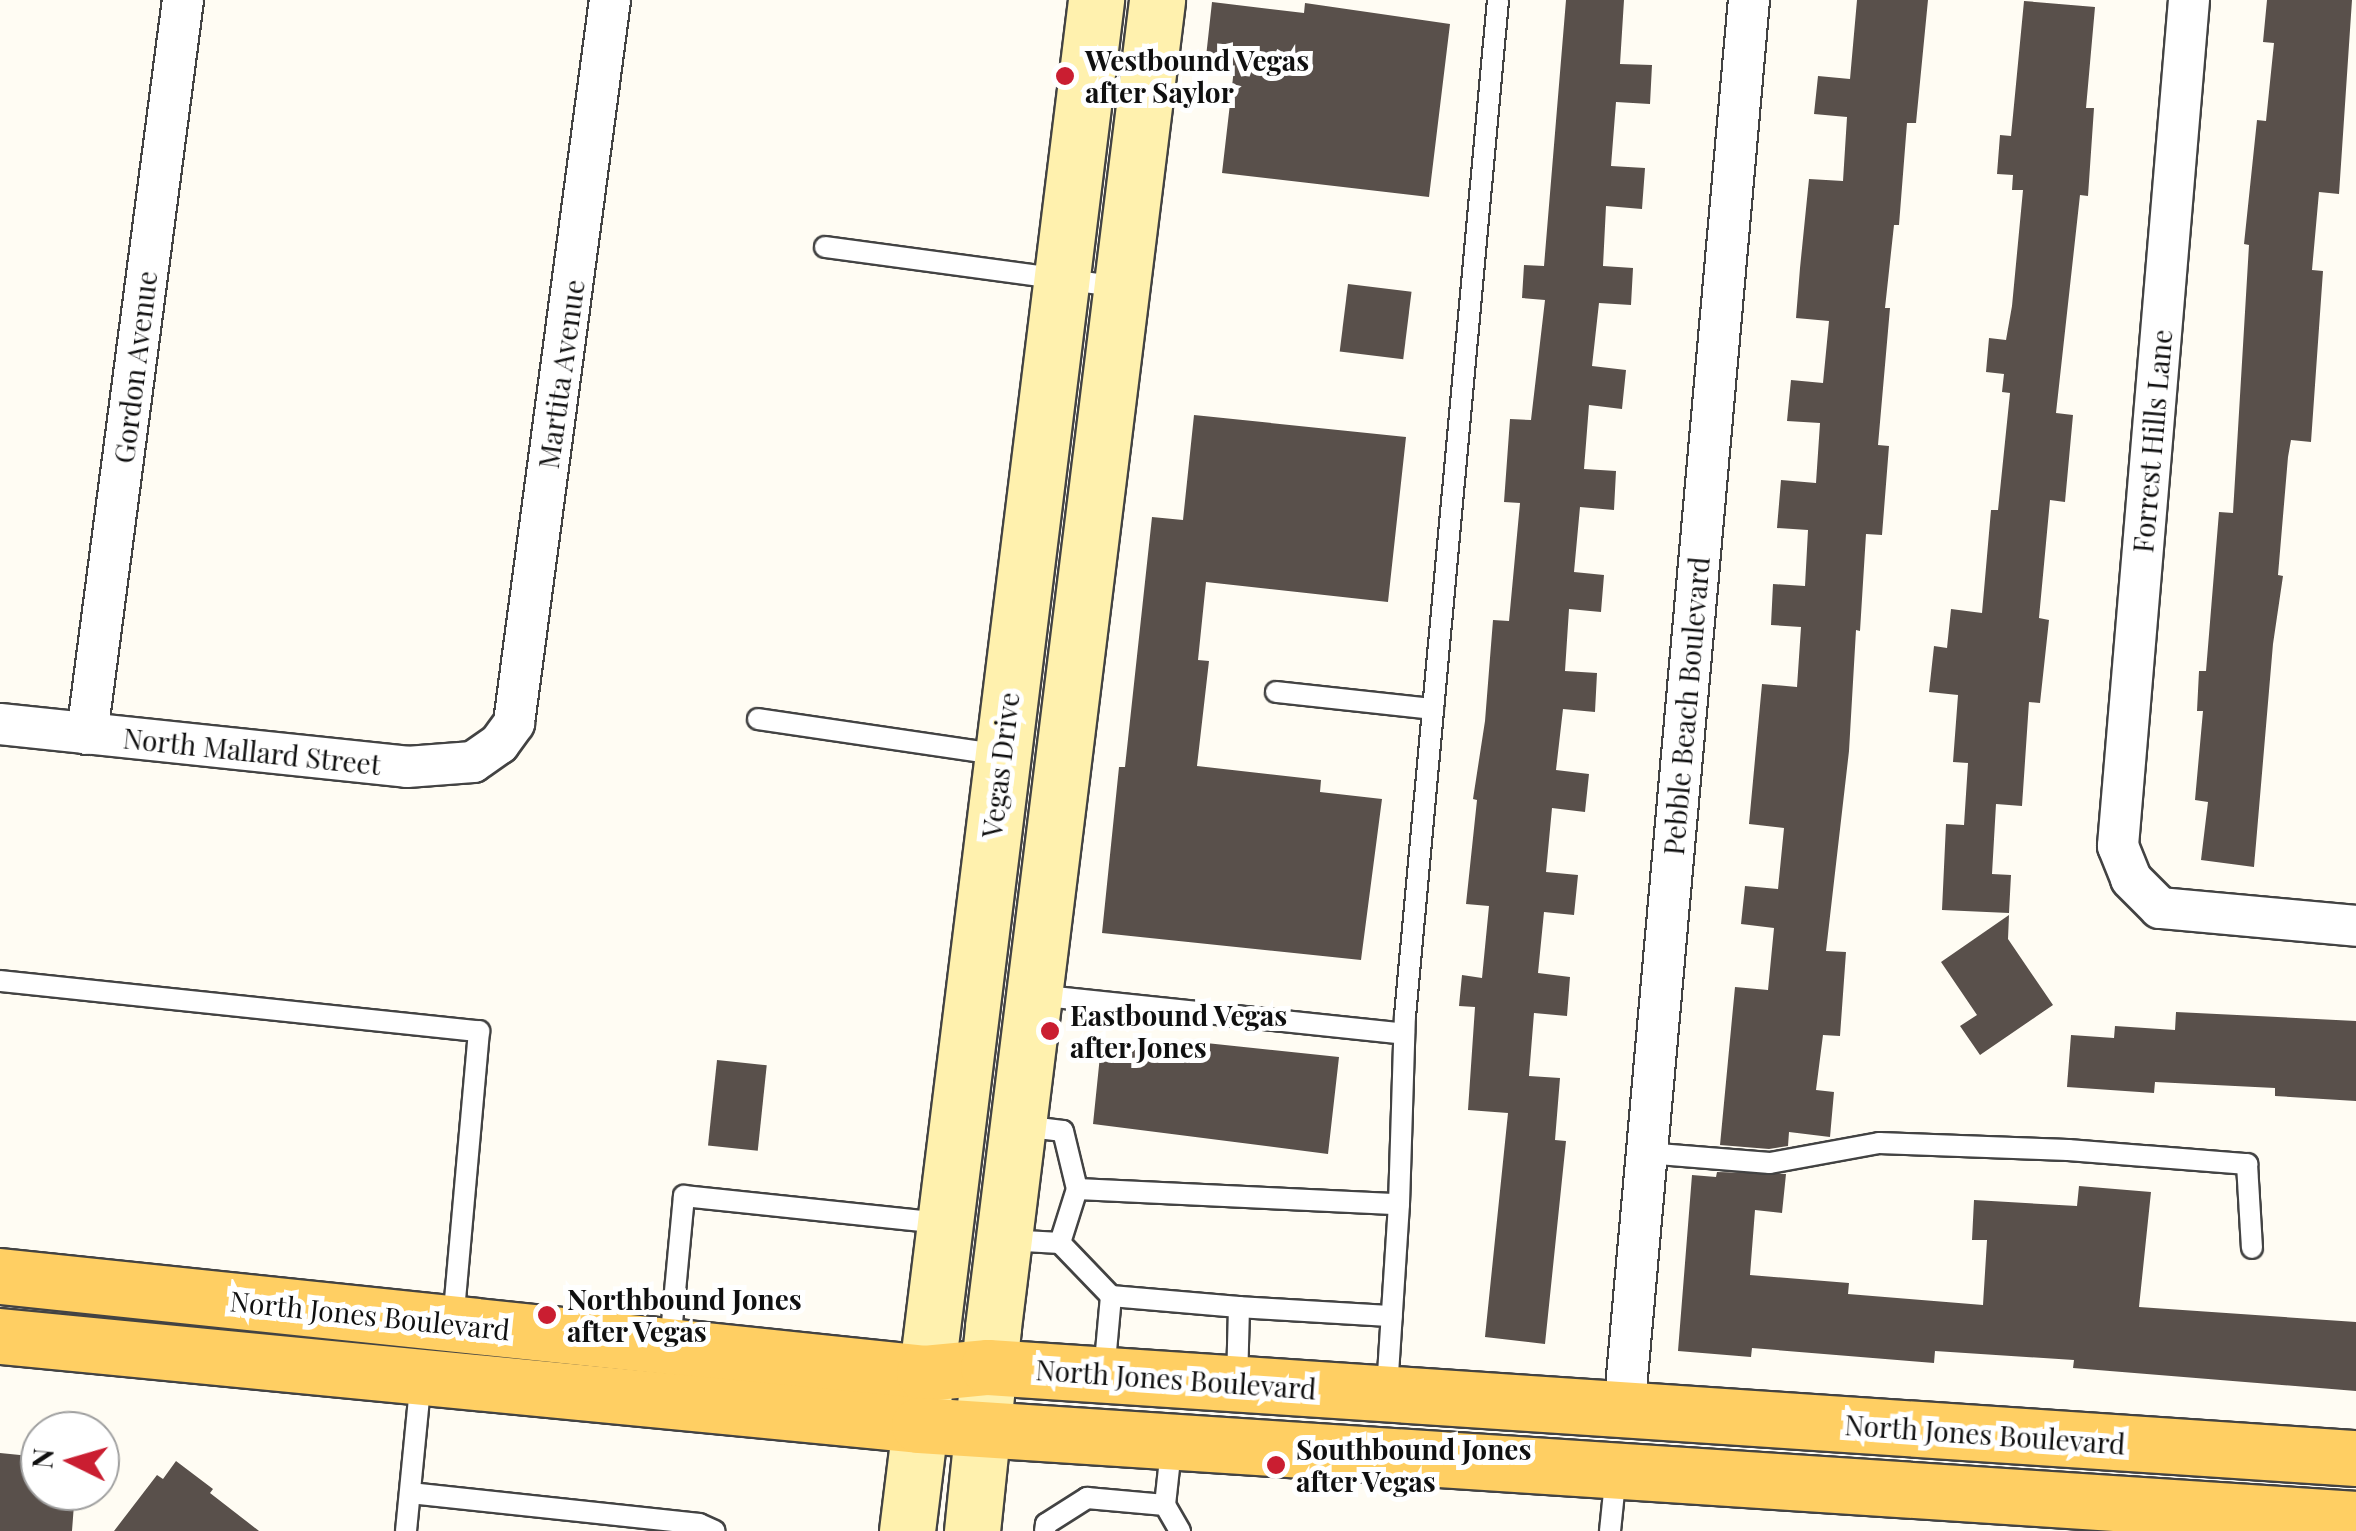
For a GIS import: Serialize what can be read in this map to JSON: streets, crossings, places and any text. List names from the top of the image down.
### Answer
{
  "streets": {
    "main road": ["Vegas Drive", "North Jones Boulevard"],
    "street": [
      "Gordon Avenue",
      "Martita Avenue",
      "Forrest Hills Lane",
      "Pebble Beach Boulevard",
      "North Mallard Street"
    ]
  },
  "crossings": [
    ["Gordon Avenue", "North Mallard Street"],
    ["Martita Avenue", "North Mallard Street"],
    ["Pebble Beach Boulevard", "North Jones Boulevard"],
    ["Vegas Drive", "North Jones Boulevard"]
  ],
  "places": [
    "Westbound Vegas after Saylor",
    "Eastbound Vegas after Jones",
    "Northbound Jones after Vegas",
    "Southbound Jones after Vegas"
  ],
  "north": "left"
}
